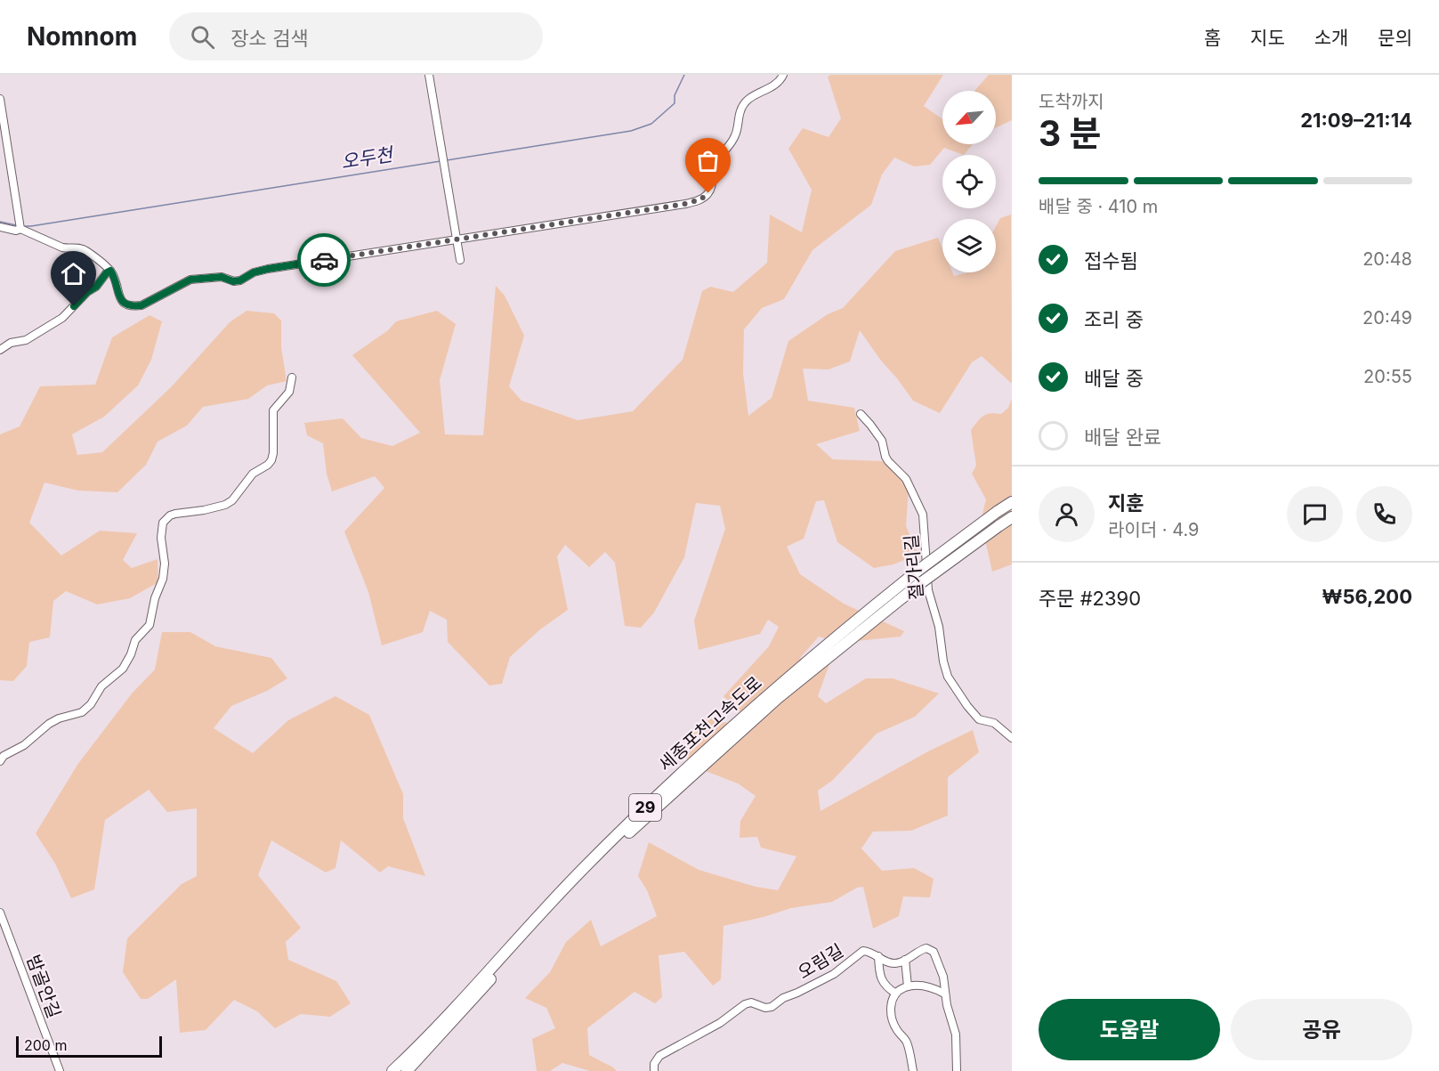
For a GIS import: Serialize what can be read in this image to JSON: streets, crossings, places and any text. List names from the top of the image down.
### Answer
{
  "streets": {
    "highway": ["세종포천고속도로", "29"],
    "street": ["절가리길", "오림길", "밤골안길"]
  },
  "water": ["오두천"],
  "scale_bar": "200 m",
  "north": "bottom left",
  "page": {
    "header": "Nomnom",
    "search": "장소 검색",
    "nav": [
      "홈",
      "지도",
      "소개",
      "문의"
    ],
    "heading": ["3 분", "도착까지", "21:09–21:14"],
    "panel": [
      "지훈",
      "라이더 · 4.9",
      "주문 #2390",
      "₩56,200"
    ],
    "bar": "배달 중 · 410 m",
    "list": [
      ["접수됨", "20:48"],
      ["조리 중", "20:49"],
      ["배달 중", "20:55"],
      "배달 완료"
    ],
    "buttons": ["도움말", "공유"],
    "scale": "200 m"
  }
}
